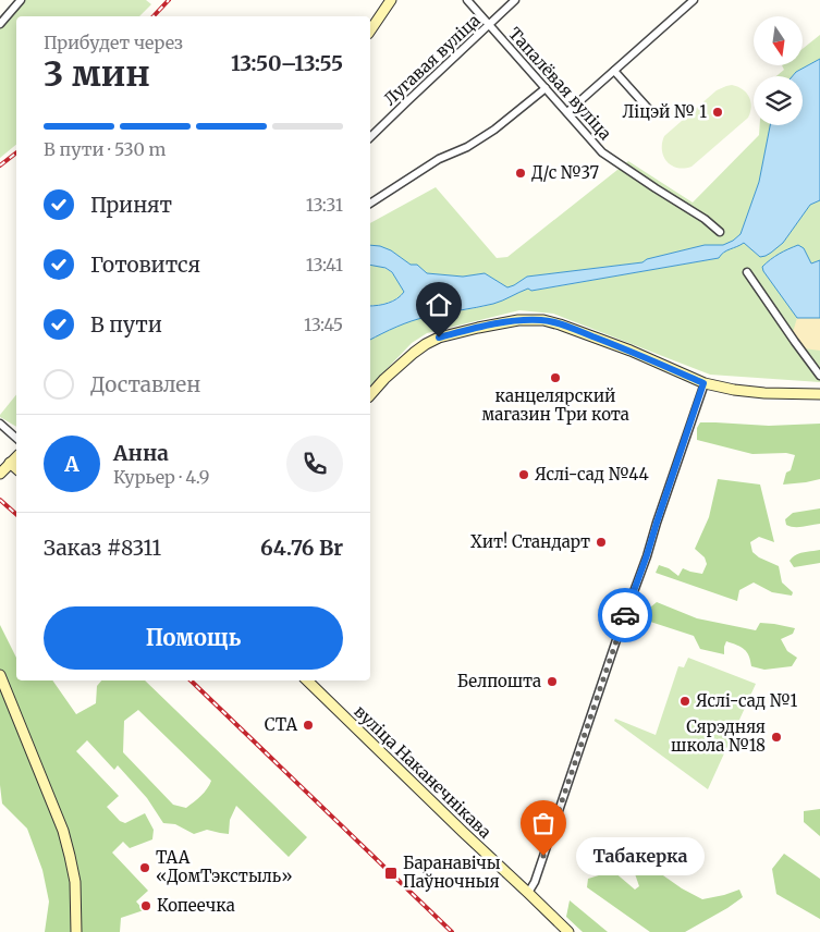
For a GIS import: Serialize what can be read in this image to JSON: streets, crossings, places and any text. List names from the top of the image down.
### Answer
{
  "streets": {
    "main road": ["вуліца Наканечнікава"],
    "street": ["Лугавая вуліца", "Тапалёвая вуліца"]
  },
  "crossings": [
    ["Лугавая вуліца", "Тапалёвая вуліца"]
  ],
  "places": {
    "other": [
      "Ліцэй № 1",
      "Д/с №37",
      "канцелярский магазин Три кота",
      "Яслі-сад №44",
      "Хит! Стандарт",
      "Белпошта",
      "Яслі-сад №1",
      "СТА",
      "Сярэдняя школа №18",
      "Табакерка",
      "ТАА «ДомТэкстыль»",
      "Копеечка"
    ],
    "transit": ["Баранавічы Паўночныя"]
  },
  "north": "bottom",
  "page": {
    "heading": ["3 мин", "Прибудет через", "13:50–13:55"],
    "panel": [
      "Анна",
      "Курьер · 4.9",
      "Заказ #8311",
      "64.76 Br"
    ],
    "bar": "В пути · 530 m",
    "list": [
      ["Принят", "13:31"],
      ["Готовится", "13:41"],
      ["В пути", "13:45"],
      "Доставлен"
    ],
    "round": "А",
    "buttons": "Помощь",
    "bubble": "Табакерка"
  }
}
